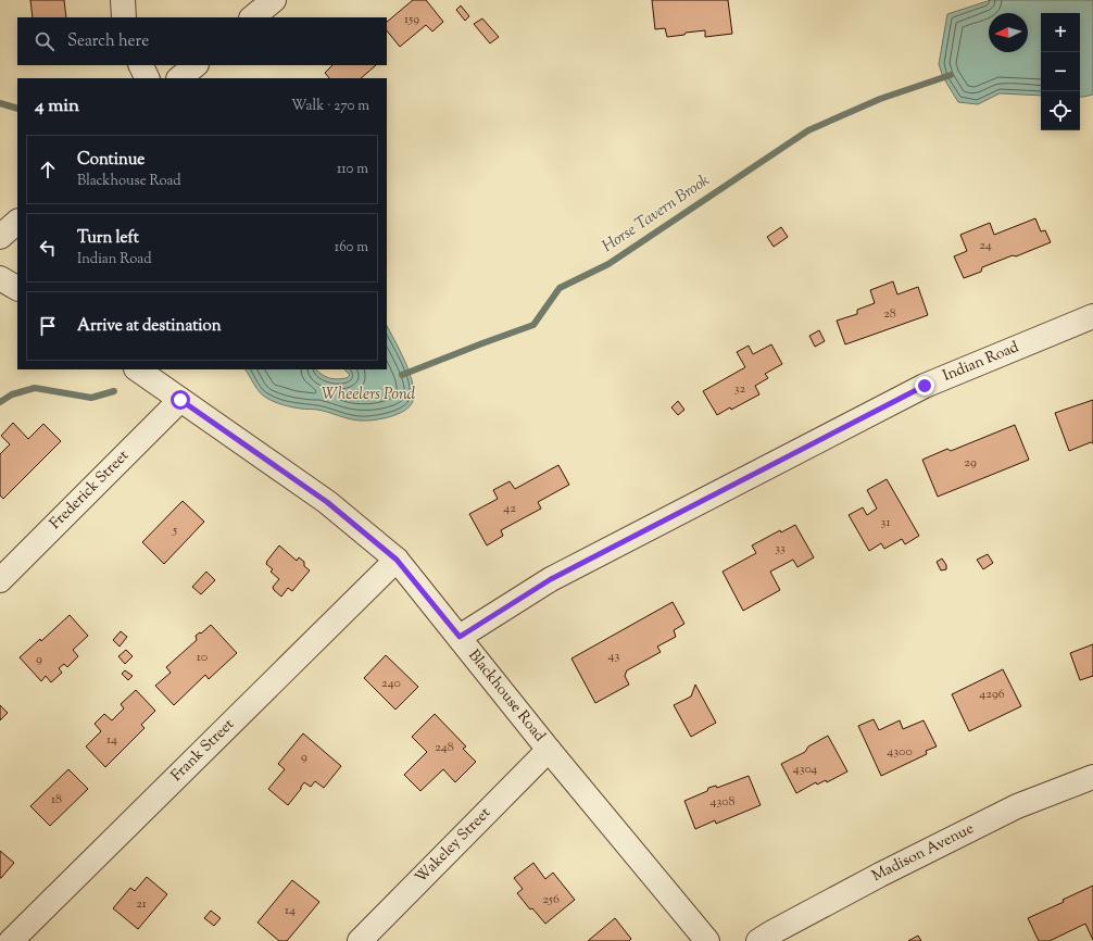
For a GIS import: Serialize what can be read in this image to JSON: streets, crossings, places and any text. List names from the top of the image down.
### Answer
{
  "streets": {
    "street": [
      "Indian Road",
      "Frederick Street",
      "Blackhouse Road",
      "Frank Street",
      "Wakeley Street",
      "Madison Avenue"
    ]
  },
  "crossings": [
    ["Indian Road", "Blackhouse Road"],
    ["Frederick Street", "Blackhouse Road"],
    ["Blackhouse Road", "Frank Street"],
    ["Blackhouse Road", "Wakeley Street"]
  ],
  "water": ["Horse Tavern Brook", "Wheelers Pond"],
  "house_numbers": [
    "159",
    "24",
    "28",
    "32",
    "29",
    "42",
    "31",
    "5",
    "33",
    "43",
    "10",
    "9",
    "240",
    "4296",
    "14",
    "248",
    "4300",
    "9",
    "4304",
    "18",
    "4308",
    "256",
    "21",
    "14"
  ],
  "north": "left",
  "page": {
    "map_buttons": ["+", "−"],
    "search": "Search here",
    "heading": ["4 min", "Walk · 270 m"],
    "list": [
      ["Continue", "Blackhouse Road", "110 m"],
      ["Turn left", "Indian Road", "160 m"],
      "Arrive at destination"
    ]
  }
}
